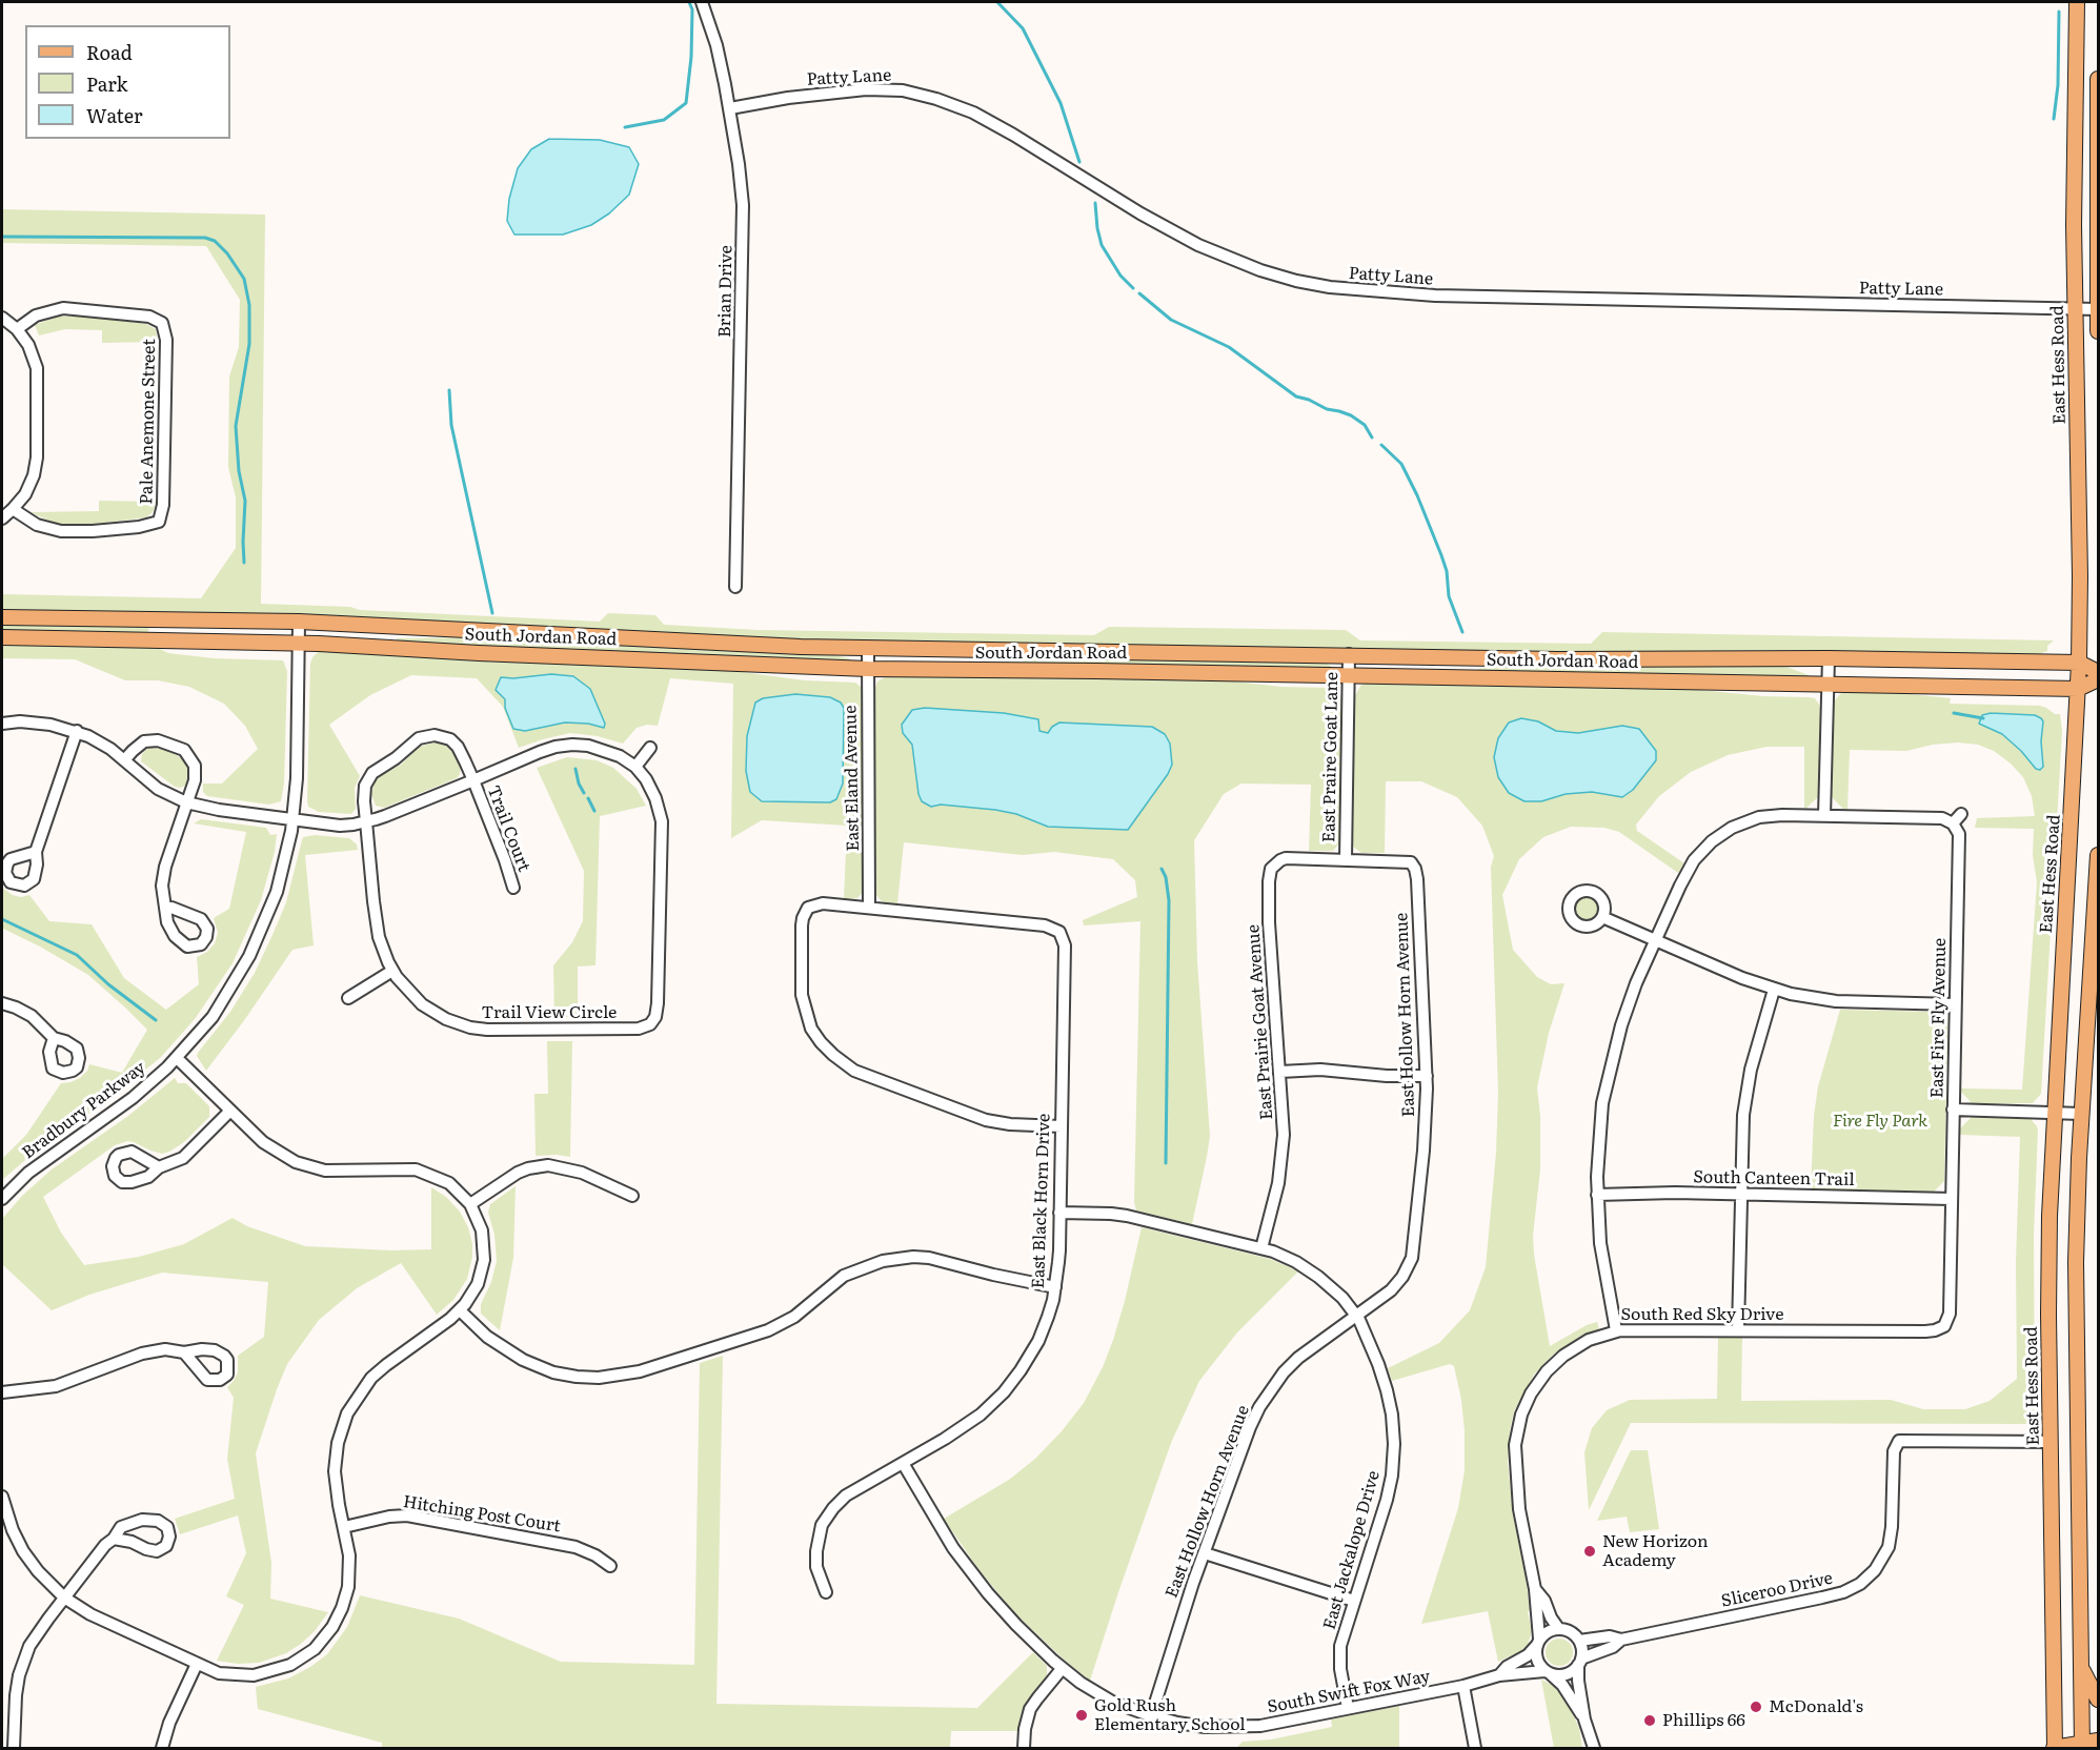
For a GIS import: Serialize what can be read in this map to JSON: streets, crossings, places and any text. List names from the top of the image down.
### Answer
{
  "streets": {
    "main road": ["East Hess Road", "South Jordan Road"],
    "street": [
      "Patty Lane",
      "Brian Drive",
      "Pale Anemone Street",
      "East Praire Goat Lane",
      "East Eland Avenue",
      "Trail Court",
      "Trail View Circle",
      "East Hollow Horn Avenue",
      "East Fire Fly Avenue",
      "East Prairie Goat Avenue",
      "Bradbury Parkway",
      "South Canteen Trail",
      "East Black Horn Drive",
      "South Red Sky Drive",
      "Hitching Post Court",
      "East Jackalope Drive",
      "Sliceroo Drive",
      "South Swift Fox Way"
    ]
  },
  "crossings": [
    ["Patty Lane", "Brian Drive"],
    ["Patty Lane", "East Hess Road"],
    ["East Hess Road", "South Jordan Road"],
    ["East Hess Road", "Sliceroo Drive"],
    ["South Jordan Road", "East Praire Goat Lane"],
    ["South Jordan Road", "East Eland Avenue"],
    ["South Jordan Road", "Bradbury Parkway"],
    ["East Praire Goat Lane", "East Hollow Horn Avenue"],
    ["East Praire Goat Lane", "East Prairie Goat Avenue"],
    ["East Eland Avenue", "East Black Horn Drive"],
    ["Trail Court", "Trail View Circle"],
    ["Trail View Circle", "Bradbury Parkway"],
    ["East Hollow Horn Avenue", "East Prairie Goat Avenue"],
    ["East Hollow Horn Avenue", "East Jackalope Drive"],
    ["East Hollow Horn Avenue", "South Swift Fox Way"],
    ["East Fire Fly Avenue", "South Canteen Trail"],
    ["East Fire Fly Avenue", "South Red Sky Drive"],
    ["East Prairie Goat Avenue", "East Jackalope Drive"],
    ["East Black Horn Drive", "East Jackalope Drive"],
    ["East Black Horn Drive", "South Swift Fox Way"],
    ["South Red Sky Drive", "Sliceroo Drive"],
    ["South Red Sky Drive", "South Swift Fox Way"],
    ["East Jackalope Drive", "South Swift Fox Way"],
    ["Sliceroo Drive", "South Swift Fox Way"]
  ],
  "parks": ["Fire Fly Park"],
  "places": [
    "New Horizon Academy",
    "McDonald's",
    "Gold Rush Elementary School",
    "Phillips 66"
  ],
  "legend": ["Road", "Park", "Water"]
}
